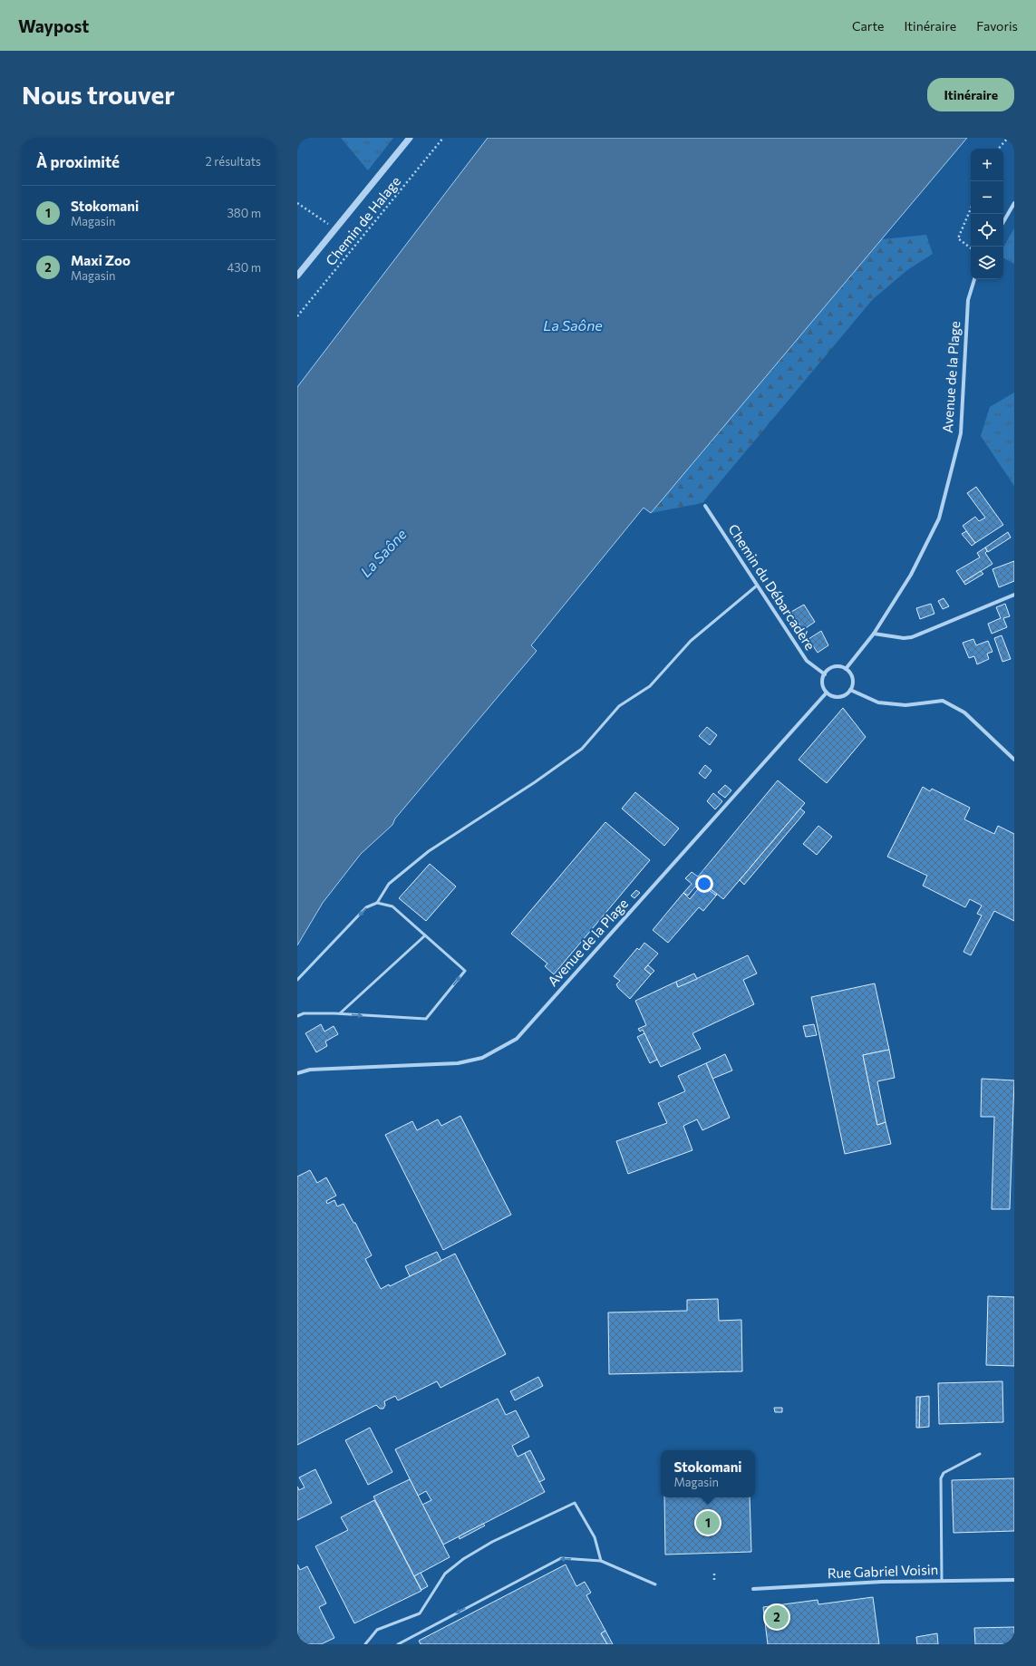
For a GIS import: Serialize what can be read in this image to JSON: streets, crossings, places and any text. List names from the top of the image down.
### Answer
{
  "streets": {
    "street": ["Avenue de la Plage", "Chemin du Débarcadère", "Rue Gabriel Voisin"],
    "path": ["Chemin de Halage"]
  },
  "crossings": [
    ["Avenue de la Plage", "Chemin du Débarcadère"]
  ],
  "water": ["La Saône"],
  "page": {
    "header": "Waypost",
    "nav": ["Carte", "Itinéraire", "Favoris"],
    "buttons": "Itinéraire",
    "title": "Nous trouver",
    "heading": ["À proximité", "2 résultats"],
    "map_buttons": ["+", "−"],
    "list": [
      {
        "mark": "1",
        "name": "Stokomani",
        "note": "Magasin",
        "value": "380 m"
      },
      {
        "mark": "2",
        "name": "Maxi Zoo",
        "note": "Magasin",
        "value": "430 m"
      }
    ],
    "popup": ["Stokomani", "Magasin"],
    "pins": ["1", "2"]
  }
}
